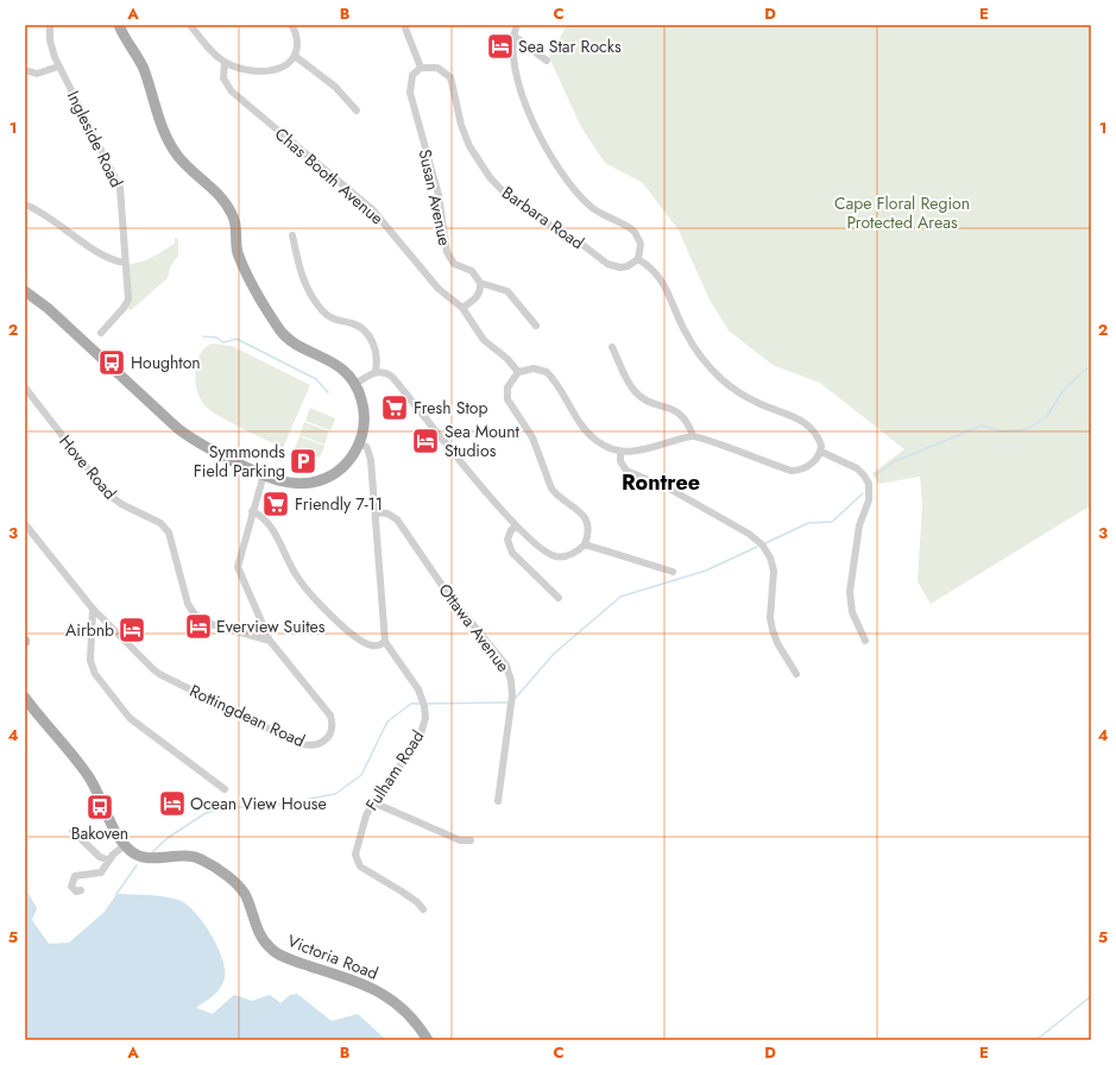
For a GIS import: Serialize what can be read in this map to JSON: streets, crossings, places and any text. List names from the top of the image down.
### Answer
{
  "streets": {
    "main road": ["Victoria Road"],
    "street": [
      "Ingleside Road",
      "Chas Booth Avenue",
      "Susan Avenue",
      "Barbara Road",
      "Hove Road",
      "Ottawa Avenue",
      "Rottingdean Road",
      "Fulham Road"
    ]
  },
  "crossings": [
    ["Susan Avenue", "Barbara Road"],
    ["Hove Road", "Rottingdean Road"]
  ],
  "districts": ["Rontree"],
  "parks": ["Cape Floral Region Protected Areas"],
  "places": {
    "hotel": [
      "Sea Star Rocks",
      "Sea Mount Studios",
      "Everview Suites",
      "Airbnb",
      "Ocean View House"
    ],
    "bus stop": ["Houghton", "Bakoven"],
    "supermarket": ["Fresh Stop", "Friendly 7-11"],
    "parking": ["Symmonds Field Parking"]
  },
  "grid": {
    "columns": [
      "A",
      "B",
      "C",
      "D",
      "E"
    ],
    "rows": [
      "1",
      "2",
      "3",
      "4",
      "5"
    ]
  }
}
